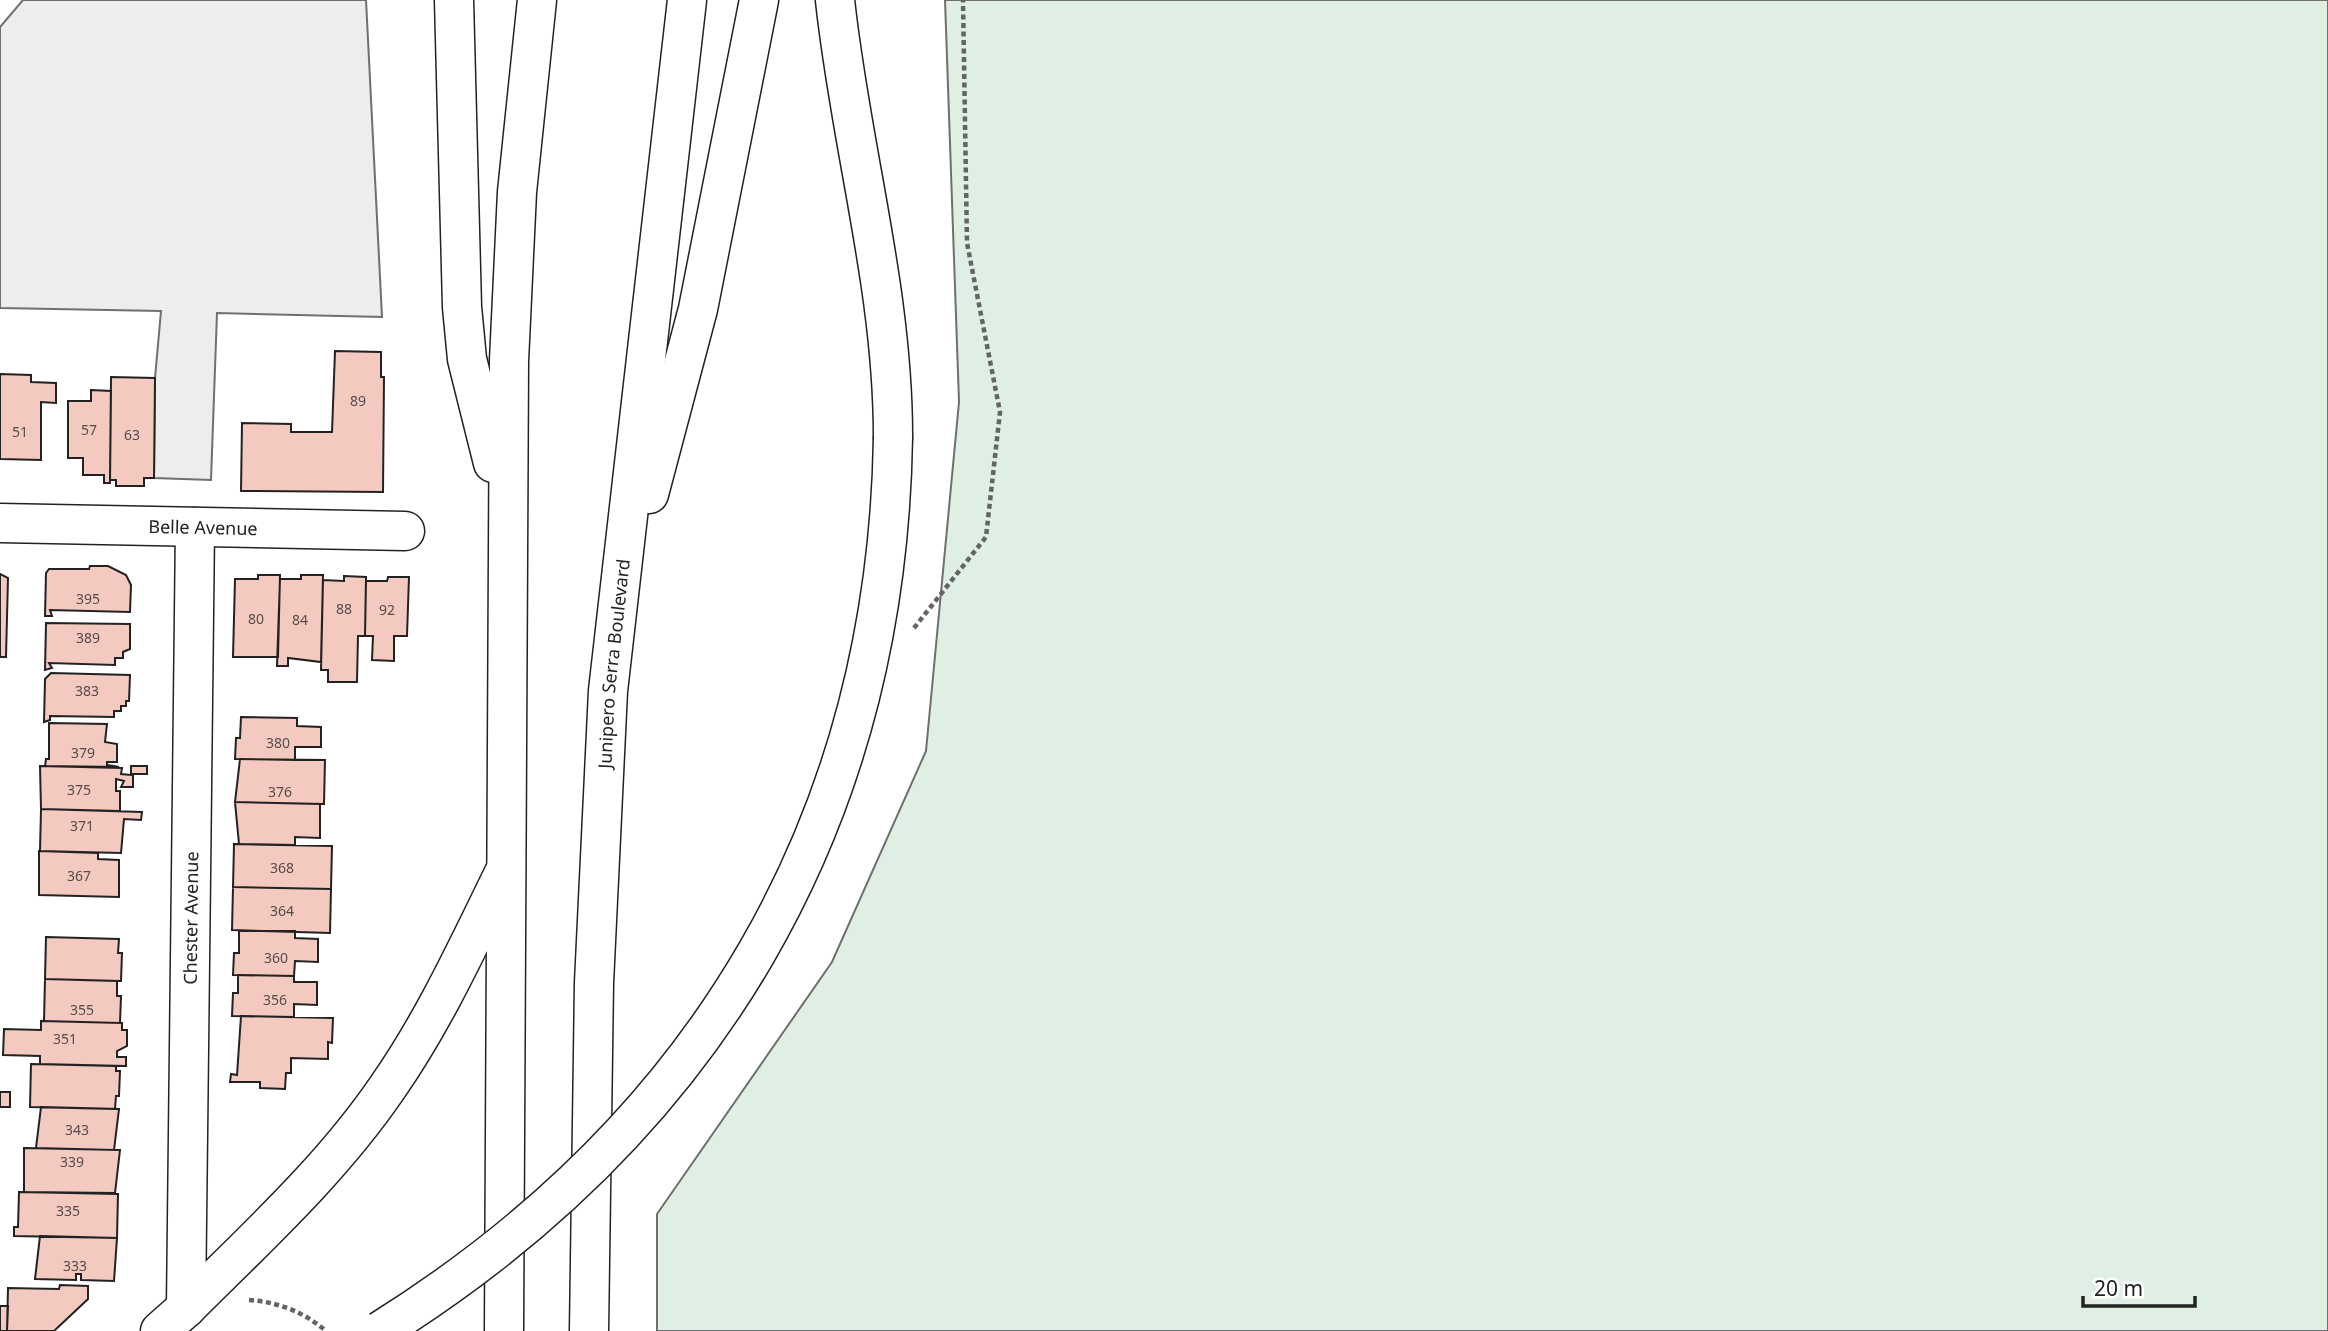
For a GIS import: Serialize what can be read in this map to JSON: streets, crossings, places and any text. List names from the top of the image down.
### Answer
{
  "streets": {
    "main road": ["Belle Avenue", "Junipero Serra Boulevard", "Chester Avenue"]
  },
  "crossings": [
    ["Belle Avenue", "Chester Avenue"]
  ],
  "house_numbers": [
    "89",
    "57",
    "51",
    "63",
    "395",
    "88",
    "92",
    "80",
    "84",
    "389",
    "383",
    "380",
    "379",
    "375",
    "376",
    "371",
    "368",
    "367",
    "364",
    "360",
    "356",
    "355",
    "351",
    "343",
    "339",
    "335",
    "333"
  ],
  "scale_bar": "20 m"
}
